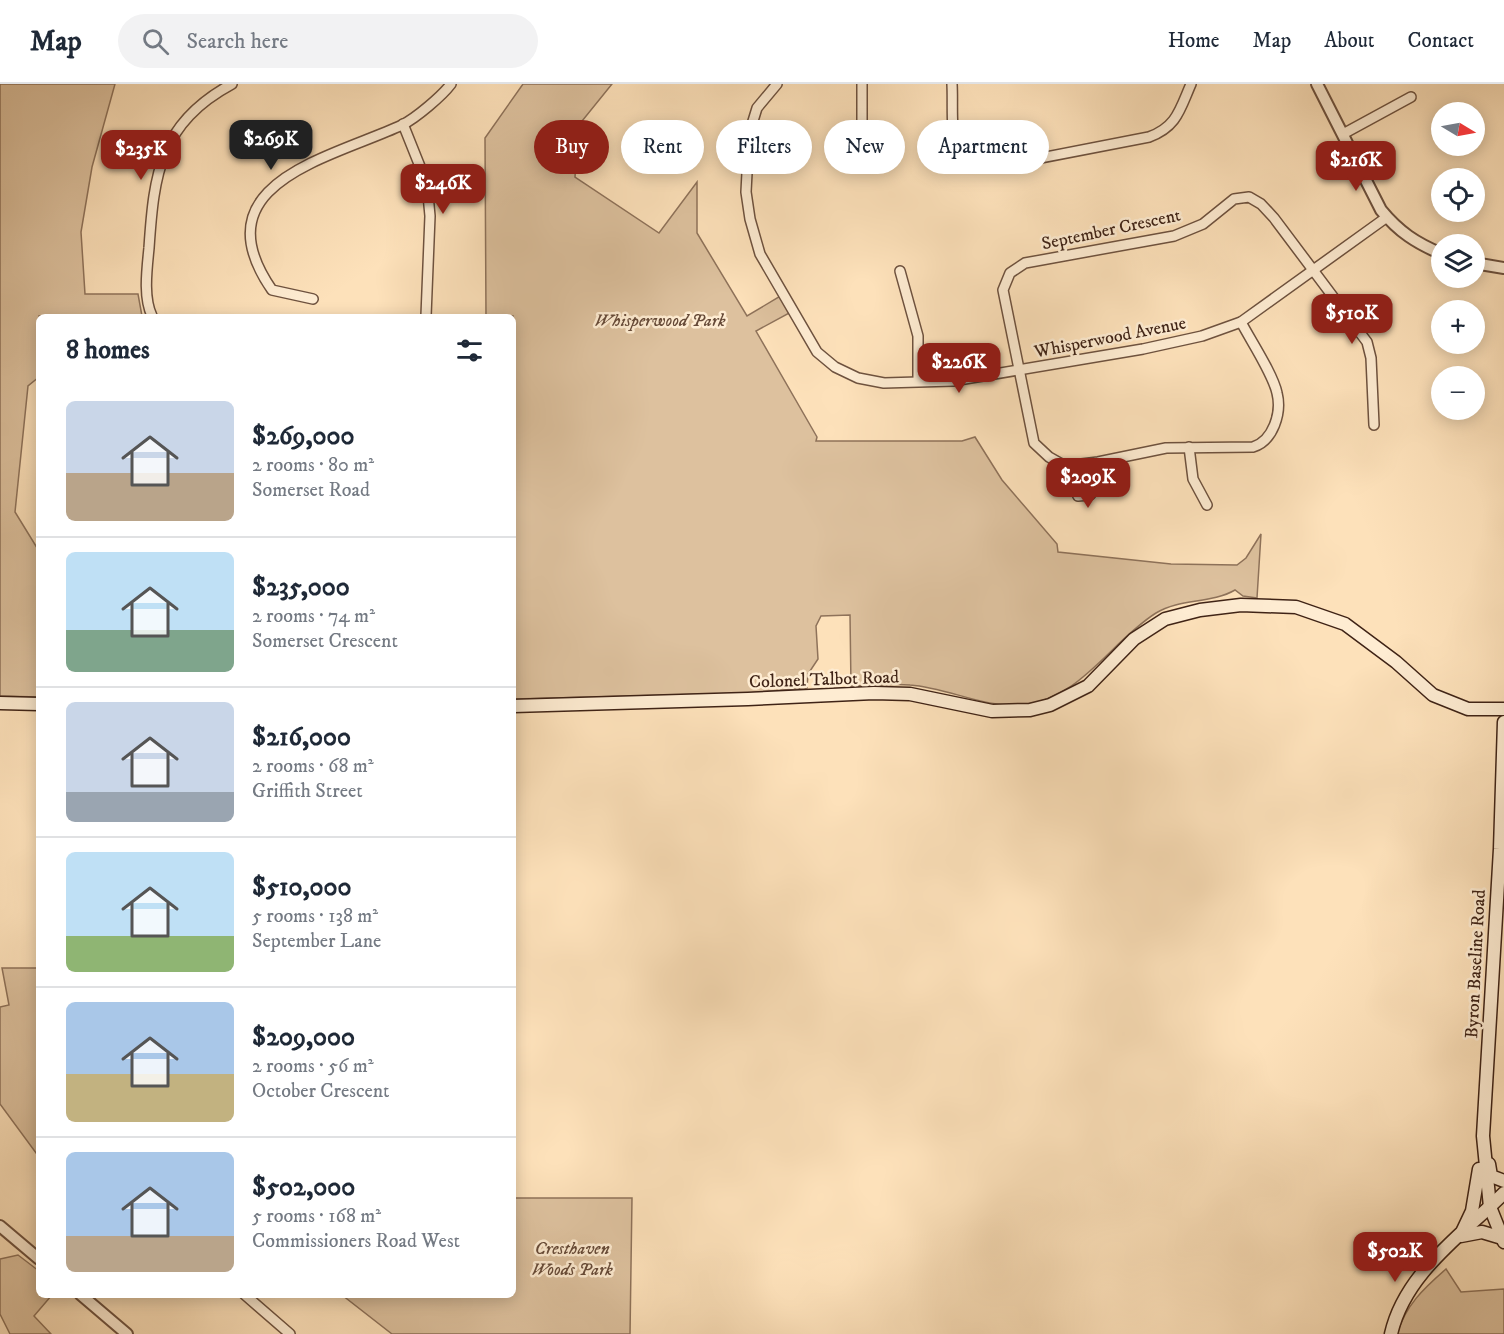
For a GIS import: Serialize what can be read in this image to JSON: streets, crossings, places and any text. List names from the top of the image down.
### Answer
{
  "streets": {
    "main road": ["Colonel Talbot Road", "Byron Baseline Road"],
    "street": ["September Crescent", "Whisperwood Avenue"]
  },
  "crossings": [
    ["September Crescent", "Whisperwood Avenue"]
  ],
  "parks": ["Whisperwood Park", "Cresthaven Woods Park"],
  "north": "right",
  "page": {
    "header": "Map",
    "search": "Search here",
    "nav": [
      "Home",
      "Map",
      "About",
      "Contact"
    ],
    "map_buttons": ["+", "−"],
    "price": [
      "$269K",
      "$235K",
      "$216K",
      "$246K",
      "$510K",
      "$226K",
      "$209K",
      "$502K"
    ],
    "chip": [
      "Buy",
      "Rent",
      "Filters",
      "New",
      "Apartment"
    ],
    "heading": "8 homes",
    "list": [
      {
        "name": "$269,000",
        "note": "2 rooms · 80 m² · Somerset Road"
      },
      {
        "name": "$235,000",
        "note": "2 rooms · 74 m² · Somerset Crescent"
      },
      {
        "name": "$216,000",
        "note": "2 rooms · 68 m² · Griffith Street"
      },
      {
        "name": "$510,000",
        "note": "5 rooms · 138 m² · September Lane"
      },
      {
        "name": "$209,000",
        "note": "2 rooms · 56 m² · October Crescent"
      },
      {
        "name": "$502,000",
        "note": "5 rooms · 168 m² · Commissioners Road West"
      }
    ]
  }
}
